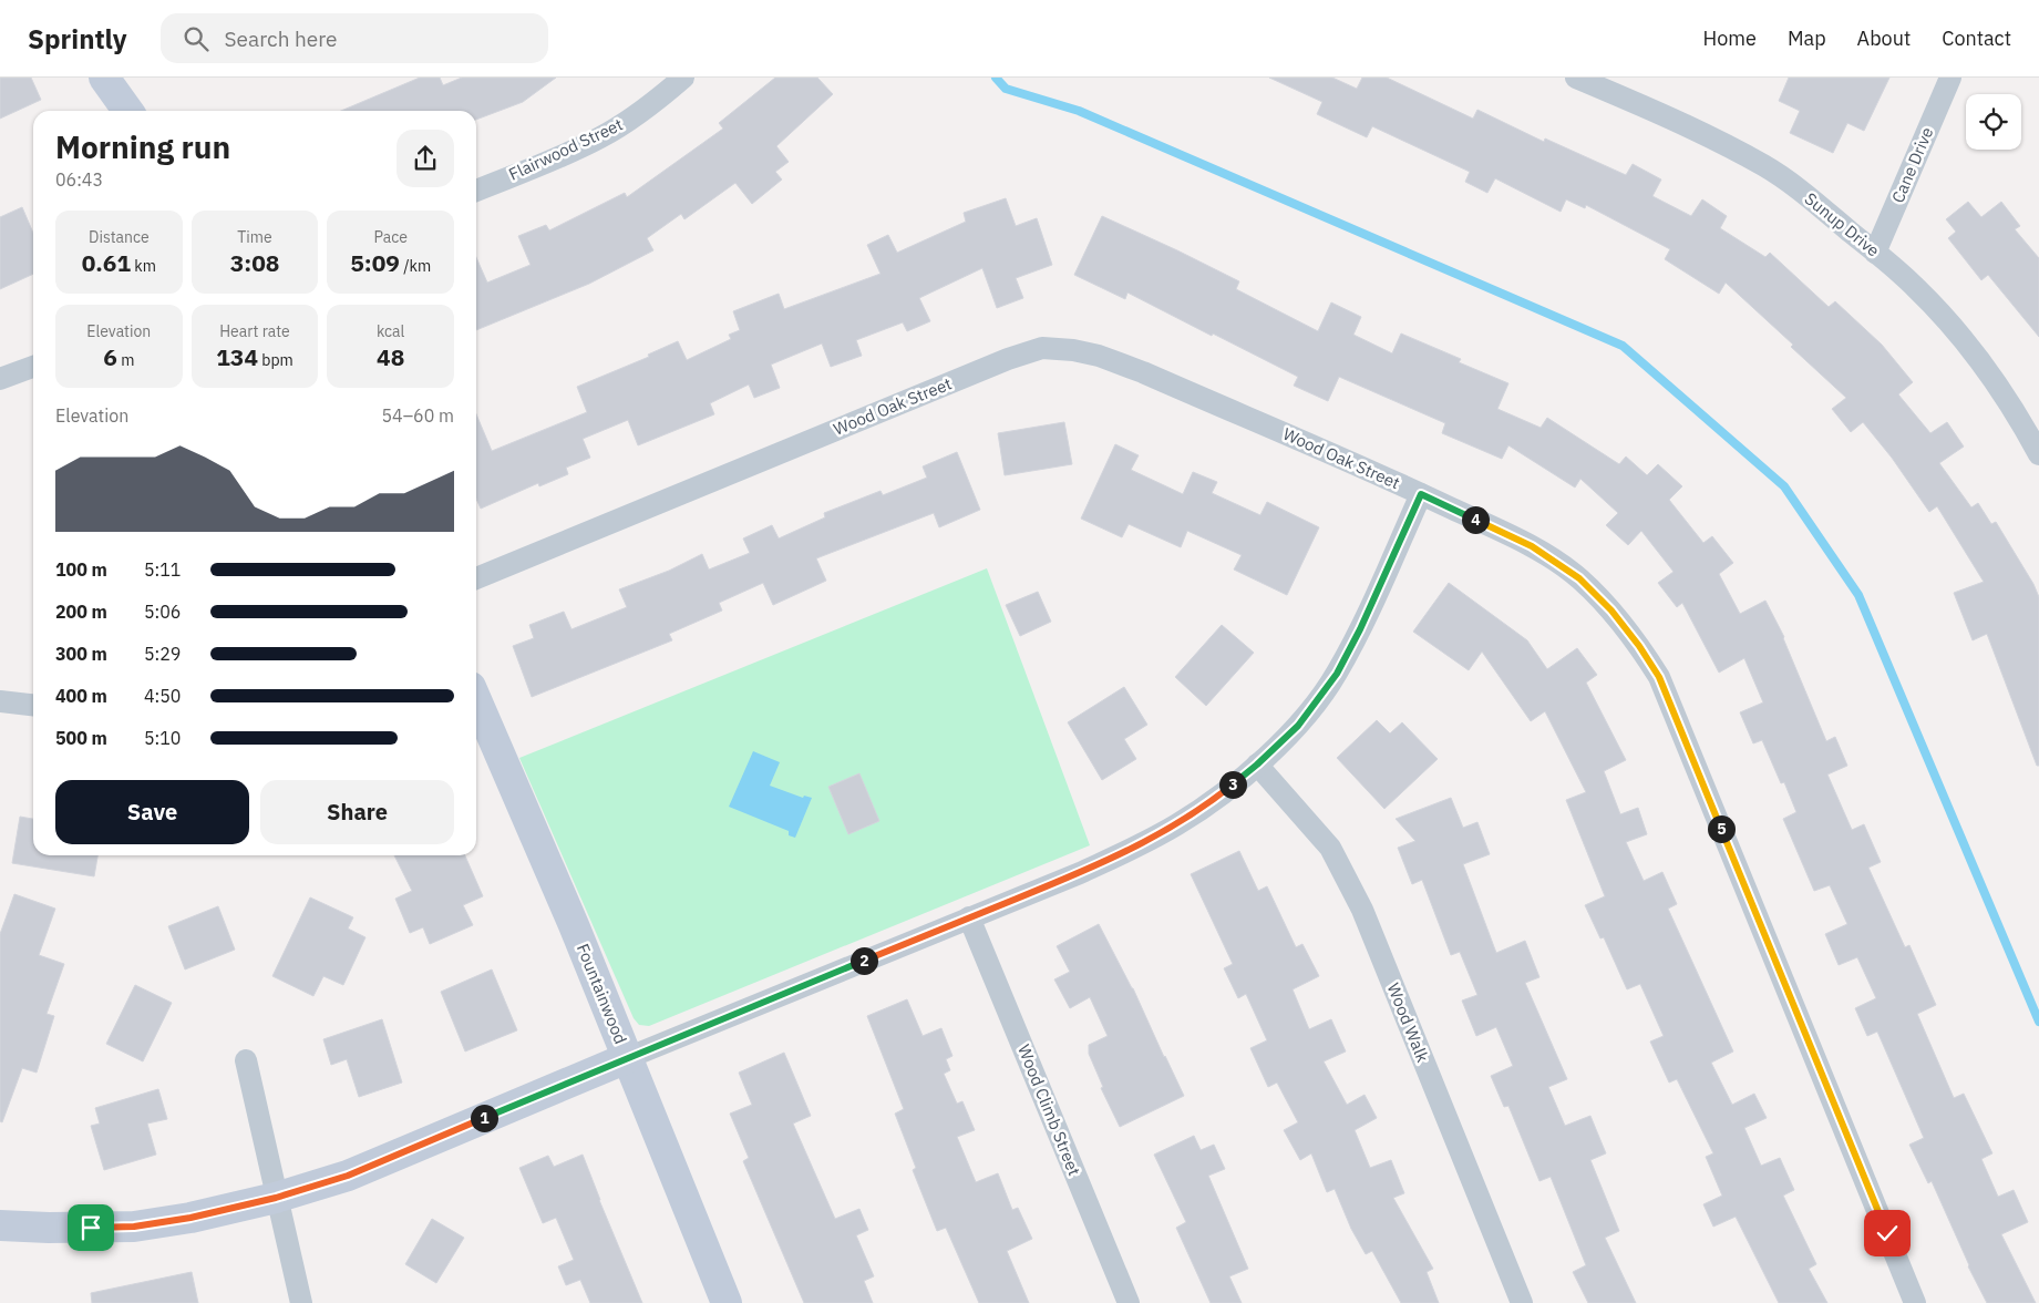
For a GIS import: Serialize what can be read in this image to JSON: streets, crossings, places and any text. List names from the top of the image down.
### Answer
{
  "streets": {
    "street": [
      "Flairwood Street",
      "Cane Drive",
      "Sunup Drive",
      "Wood Oak Street",
      "Fountainwood",
      "Wood Walk",
      "Wood Climb Street"
    ]
  },
  "crossings": [
    ["Cane Drive", "Sunup Drive"]
  ],
  "page": {
    "header": "Sprintly",
    "search": "Search here",
    "nav": [
      "Home",
      "Map",
      "About",
      "Contact"
    ],
    "heading": ["Morning run", "06:43"],
    "stats": [
      ["Distance", "0.61 km"],
      ["Time", "3:08"],
      ["Pace", "5:09 /km"],
      ["Elevation", "6 m"],
      ["Heart rate", "134 bpm"],
      ["kcal", "48"]
    ],
    "chart": ["Elevation", "54–60 m"],
    "pins": [
      "4",
      "3",
      "5",
      "2",
      "1"
    ],
    "list": [
      {
        "name": "100 m",
        "note": "5:11"
      },
      {
        "name": "200 m",
        "note": "5:06"
      },
      {
        "name": "300 m",
        "note": "5:29"
      },
      {
        "name": "400 m",
        "note": "4:50"
      },
      {
        "name": "500 m",
        "note": "5:10"
      }
    ],
    "buttons": ["Save", "Share"]
  }
}
